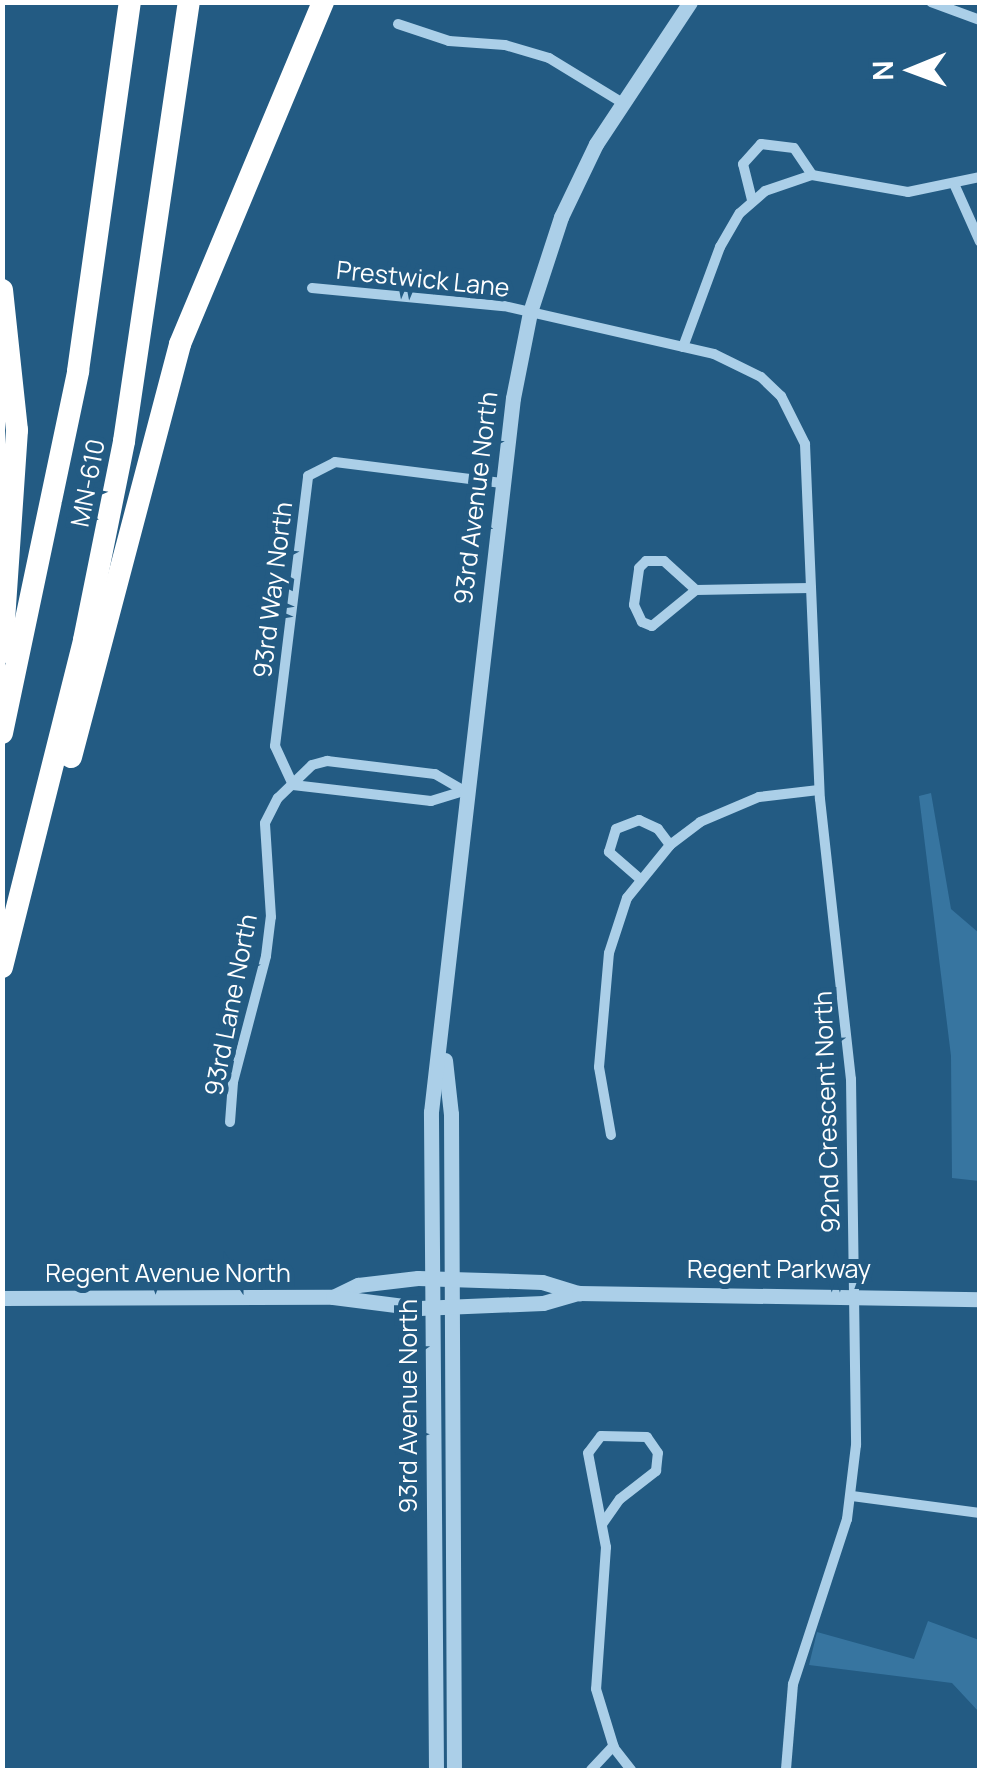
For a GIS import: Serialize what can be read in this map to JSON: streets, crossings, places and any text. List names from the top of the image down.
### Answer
{
  "streets": {
    "highway": ["MN-610"],
    "street": [
      "Prestwick Lane",
      "93rd Avenue North",
      "93rd Way North",
      "93rd Lane North",
      "92nd Crescent North",
      "Regent Parkway",
      "Regent Avenue North"
    ]
  },
  "crossings": [
    ["Prestwick Lane", "93rd Avenue North"],
    ["Prestwick Lane", "92nd Crescent North"],
    ["93rd Avenue North", "93rd Way North"],
    ["93rd Avenue North", "93rd Lane North"],
    ["93rd Avenue North", "Regent Parkway"],
    ["93rd Avenue North", "Regent Avenue North"],
    ["93rd Way North", "93rd Lane North"],
    ["92nd Crescent North", "Regent Parkway"],
    ["Regent Parkway", "Regent Avenue North"]
  ],
  "north": "left"
}
